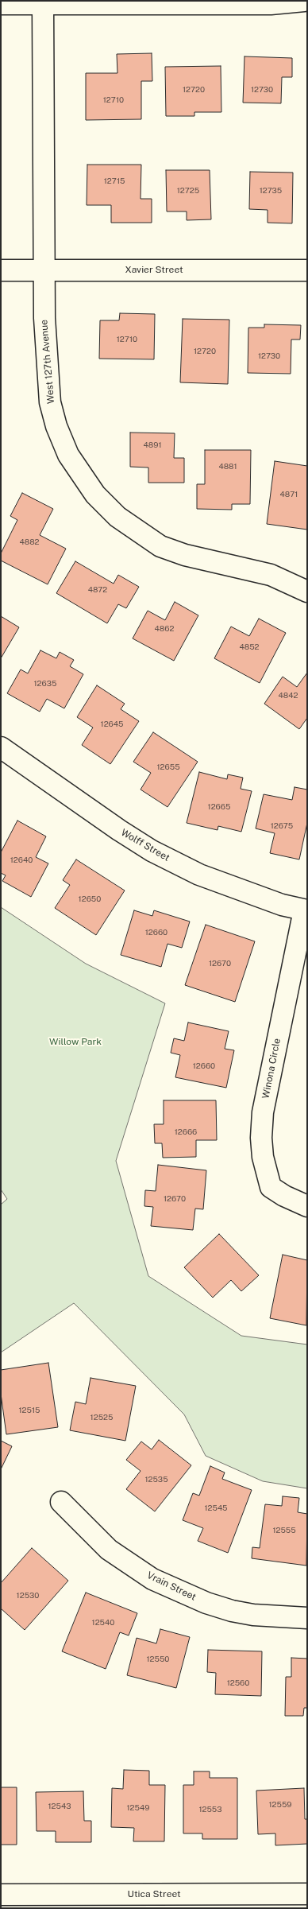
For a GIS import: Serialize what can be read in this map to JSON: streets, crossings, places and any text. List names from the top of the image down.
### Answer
{
  "streets": {
    "street": [
      "Xavier Street",
      "West 127th Avenue",
      "Wolff Street",
      "Winona Circle",
      "Vrain Street",
      "Utica Street"
    ]
  },
  "crossings": [
    ["Xavier Street", "West 127th Avenue"],
    ["Wolff Street", "Winona Circle"]
  ],
  "parks": ["Willow Park"],
  "house_numbers": [
    "12720",
    "12730",
    "12710",
    "12715",
    "12725",
    "12735",
    "12710",
    "12720",
    "12730",
    "4891",
    "4881",
    "4871",
    "4882",
    "4872",
    "4862",
    "4852",
    "12635",
    "4842",
    "12645",
    "12655",
    "12665",
    "12675",
    "12640",
    "12650",
    "12660",
    "12670",
    "12660",
    "12666",
    "12670",
    "12515",
    "12525",
    "12535",
    "12545",
    "12555",
    "12530",
    "12540",
    "12550",
    "12560",
    "12559",
    "12543",
    "12549",
    "12553"
  ]
}
